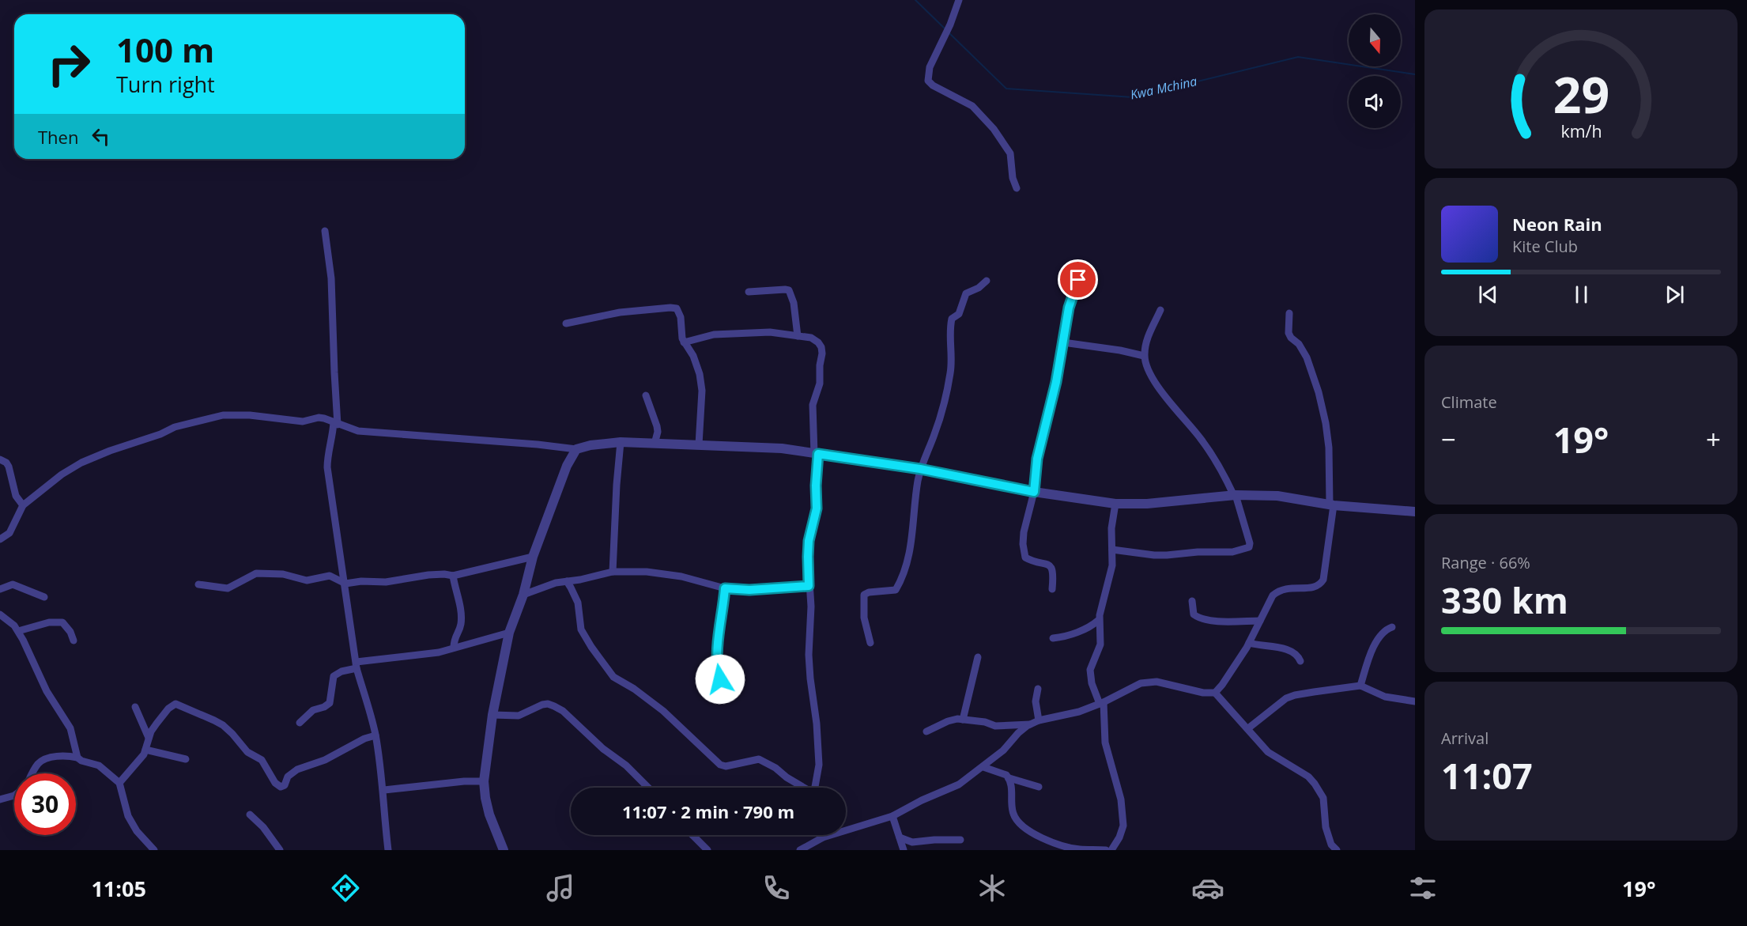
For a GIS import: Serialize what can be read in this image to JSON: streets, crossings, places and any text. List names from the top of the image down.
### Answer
{
  "water": ["Kwa Mchina"],
  "north": "bottom",
  "page": {
    "turn": ["100 m", "Turn right"],
    "then": "Then",
    "song": ["Neon Rain", "Kite Club"],
    "tile": [
      "Climate",
      ["Range · 66%", "330 km"],
      ["Arrival", "11:07"]
    ],
    "heat": ["−", "19°", "+"],
    "limit": "30",
    "trip": "11:07 · 2 min · 790 m",
    "tabs": ["11:05", "19°"],
    "gauge": ["29", "km/h"]
  }
}
